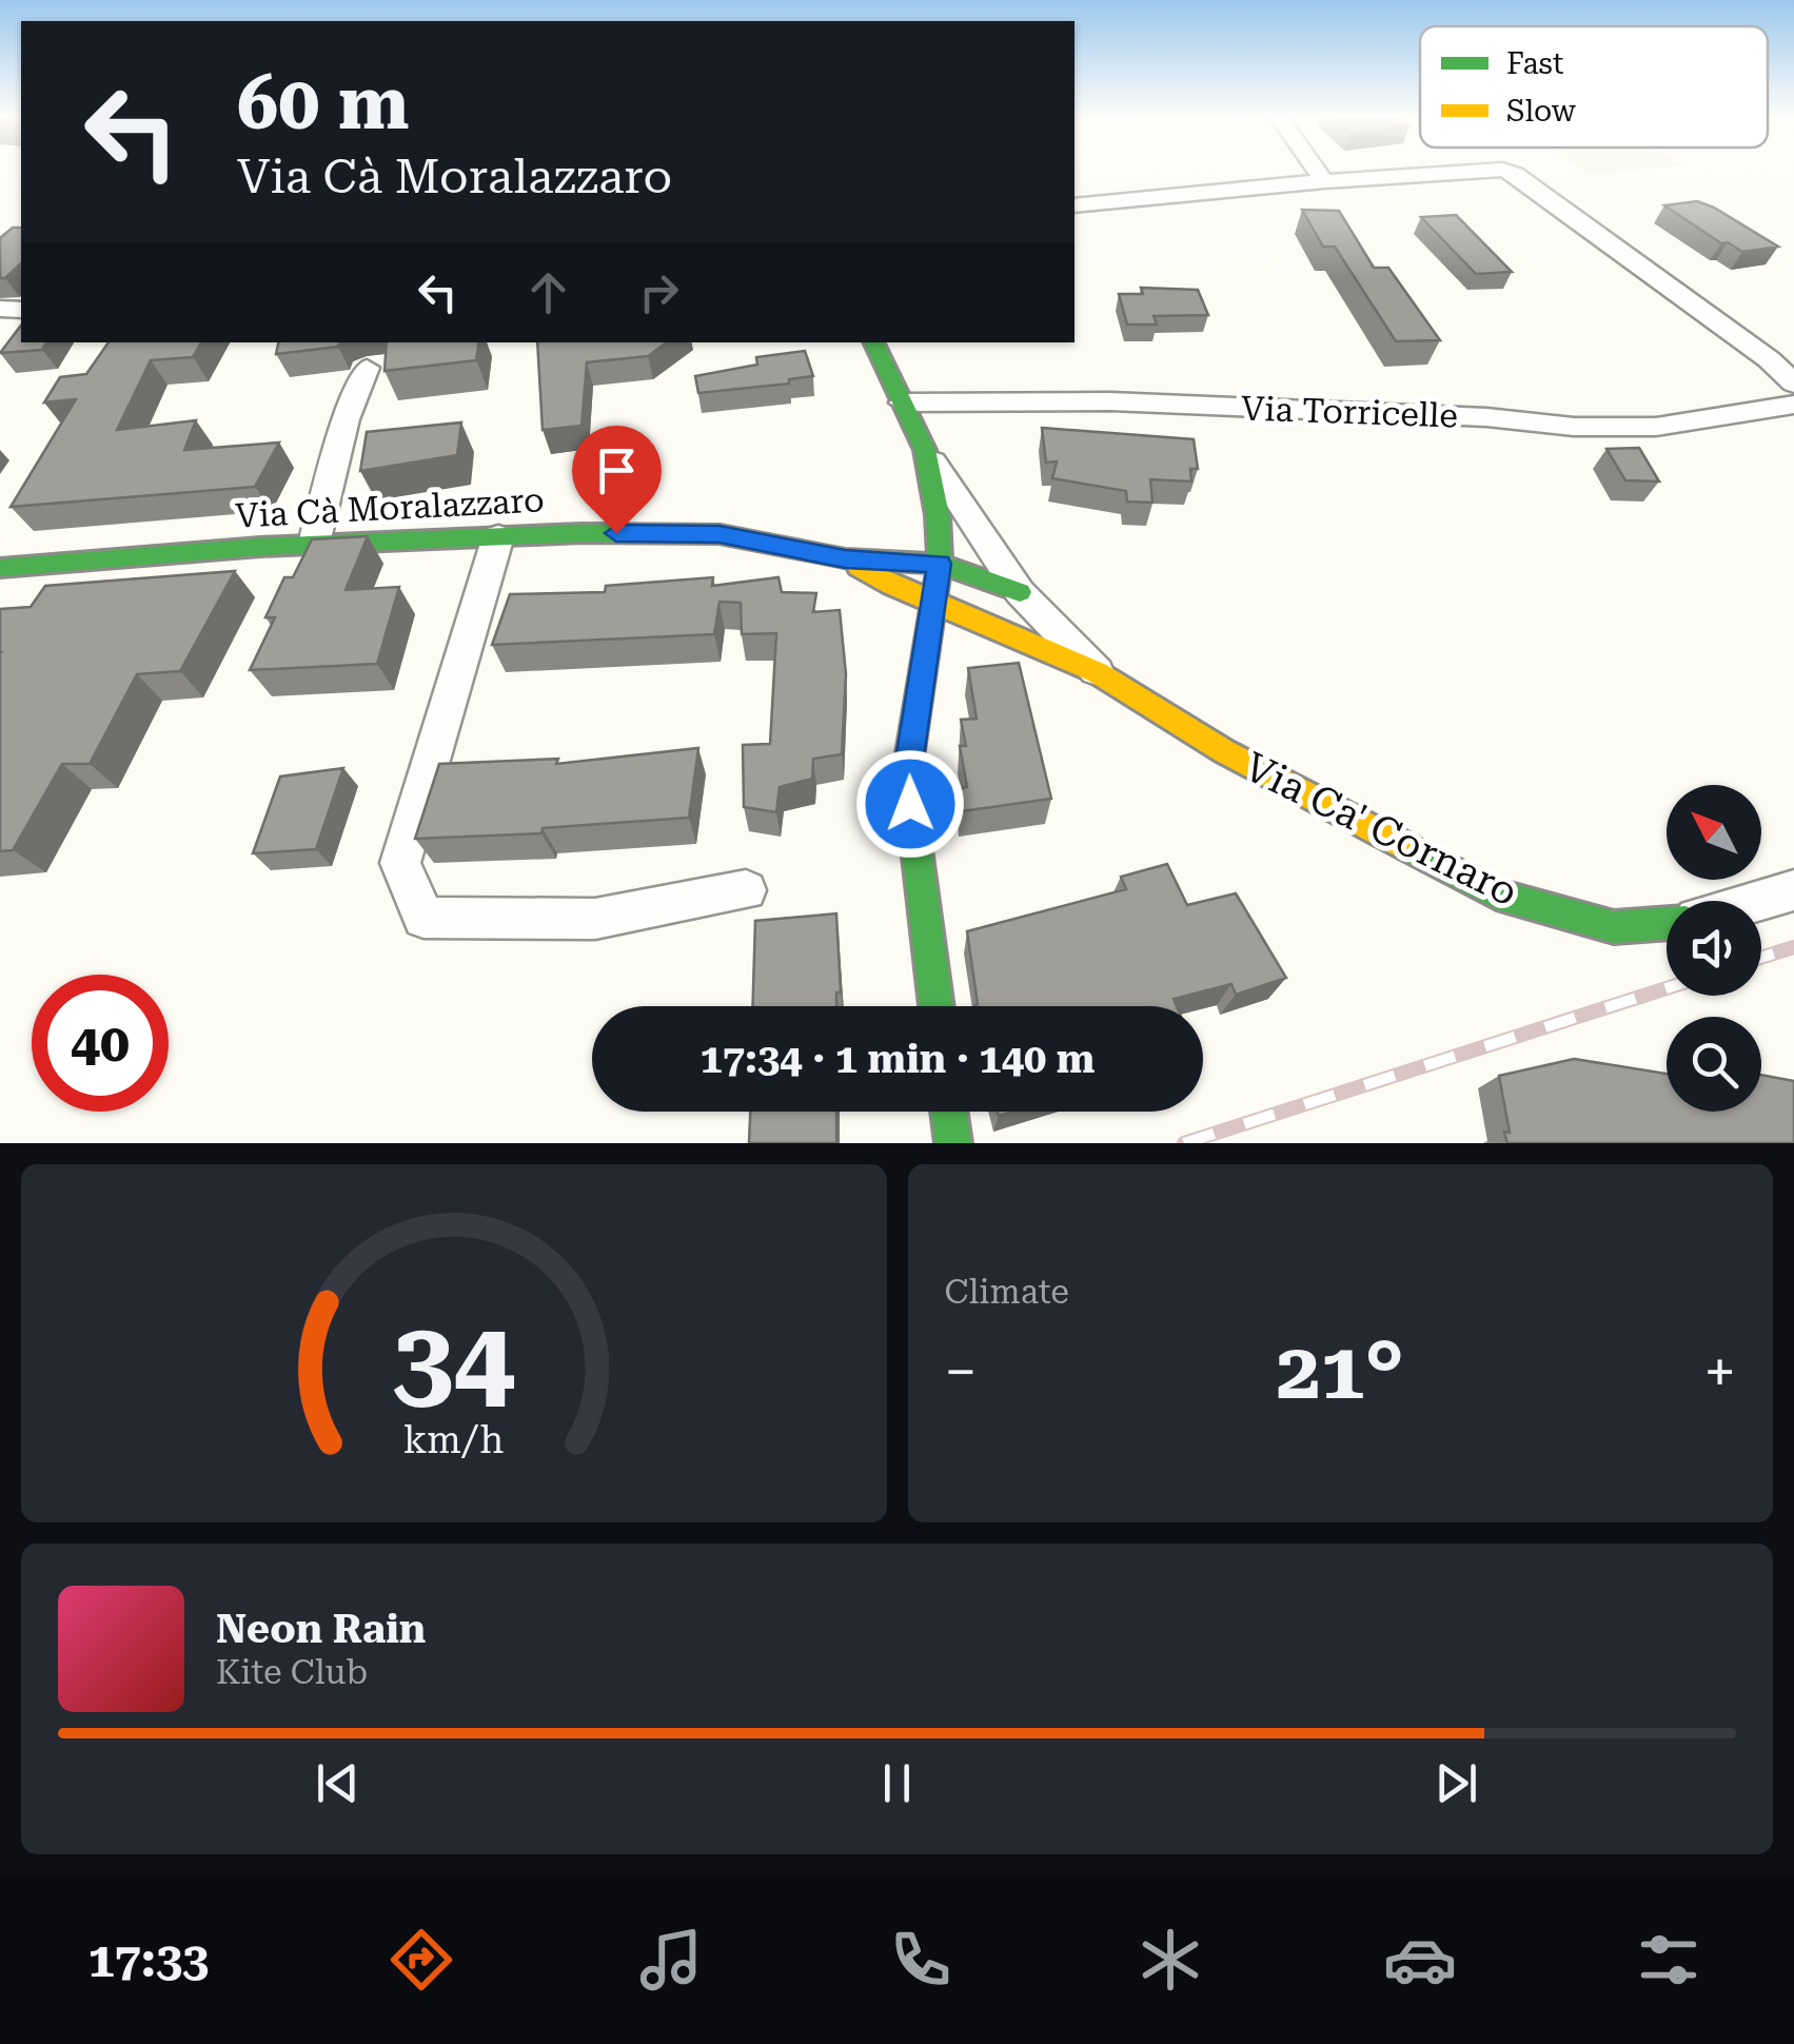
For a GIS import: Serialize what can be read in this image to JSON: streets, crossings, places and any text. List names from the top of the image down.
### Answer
{
  "streets": {
    "street": ["Via Torricelle", "Via Cà Moralazzaro", "Via Ca' Cornaro"]
  },
  "crossings": [
    ["Via Cà Moralazzaro", "Via Ca' Cornaro"]
  ],
  "legend": ["Fast", "Slow"],
  "north": "top left",
  "page": {
    "turn": ["60 m", "Via Cà Moralazzaro"],
    "limit": "40",
    "trip": "17:34 · 1 min · 140 m",
    "tile": "Climate",
    "heat": ["−", "21°", "+"],
    "song": ["Neon Rain", "Kite Club"],
    "tabs": "17:33",
    "gauge": ["34", "km/h"]
  }
}
